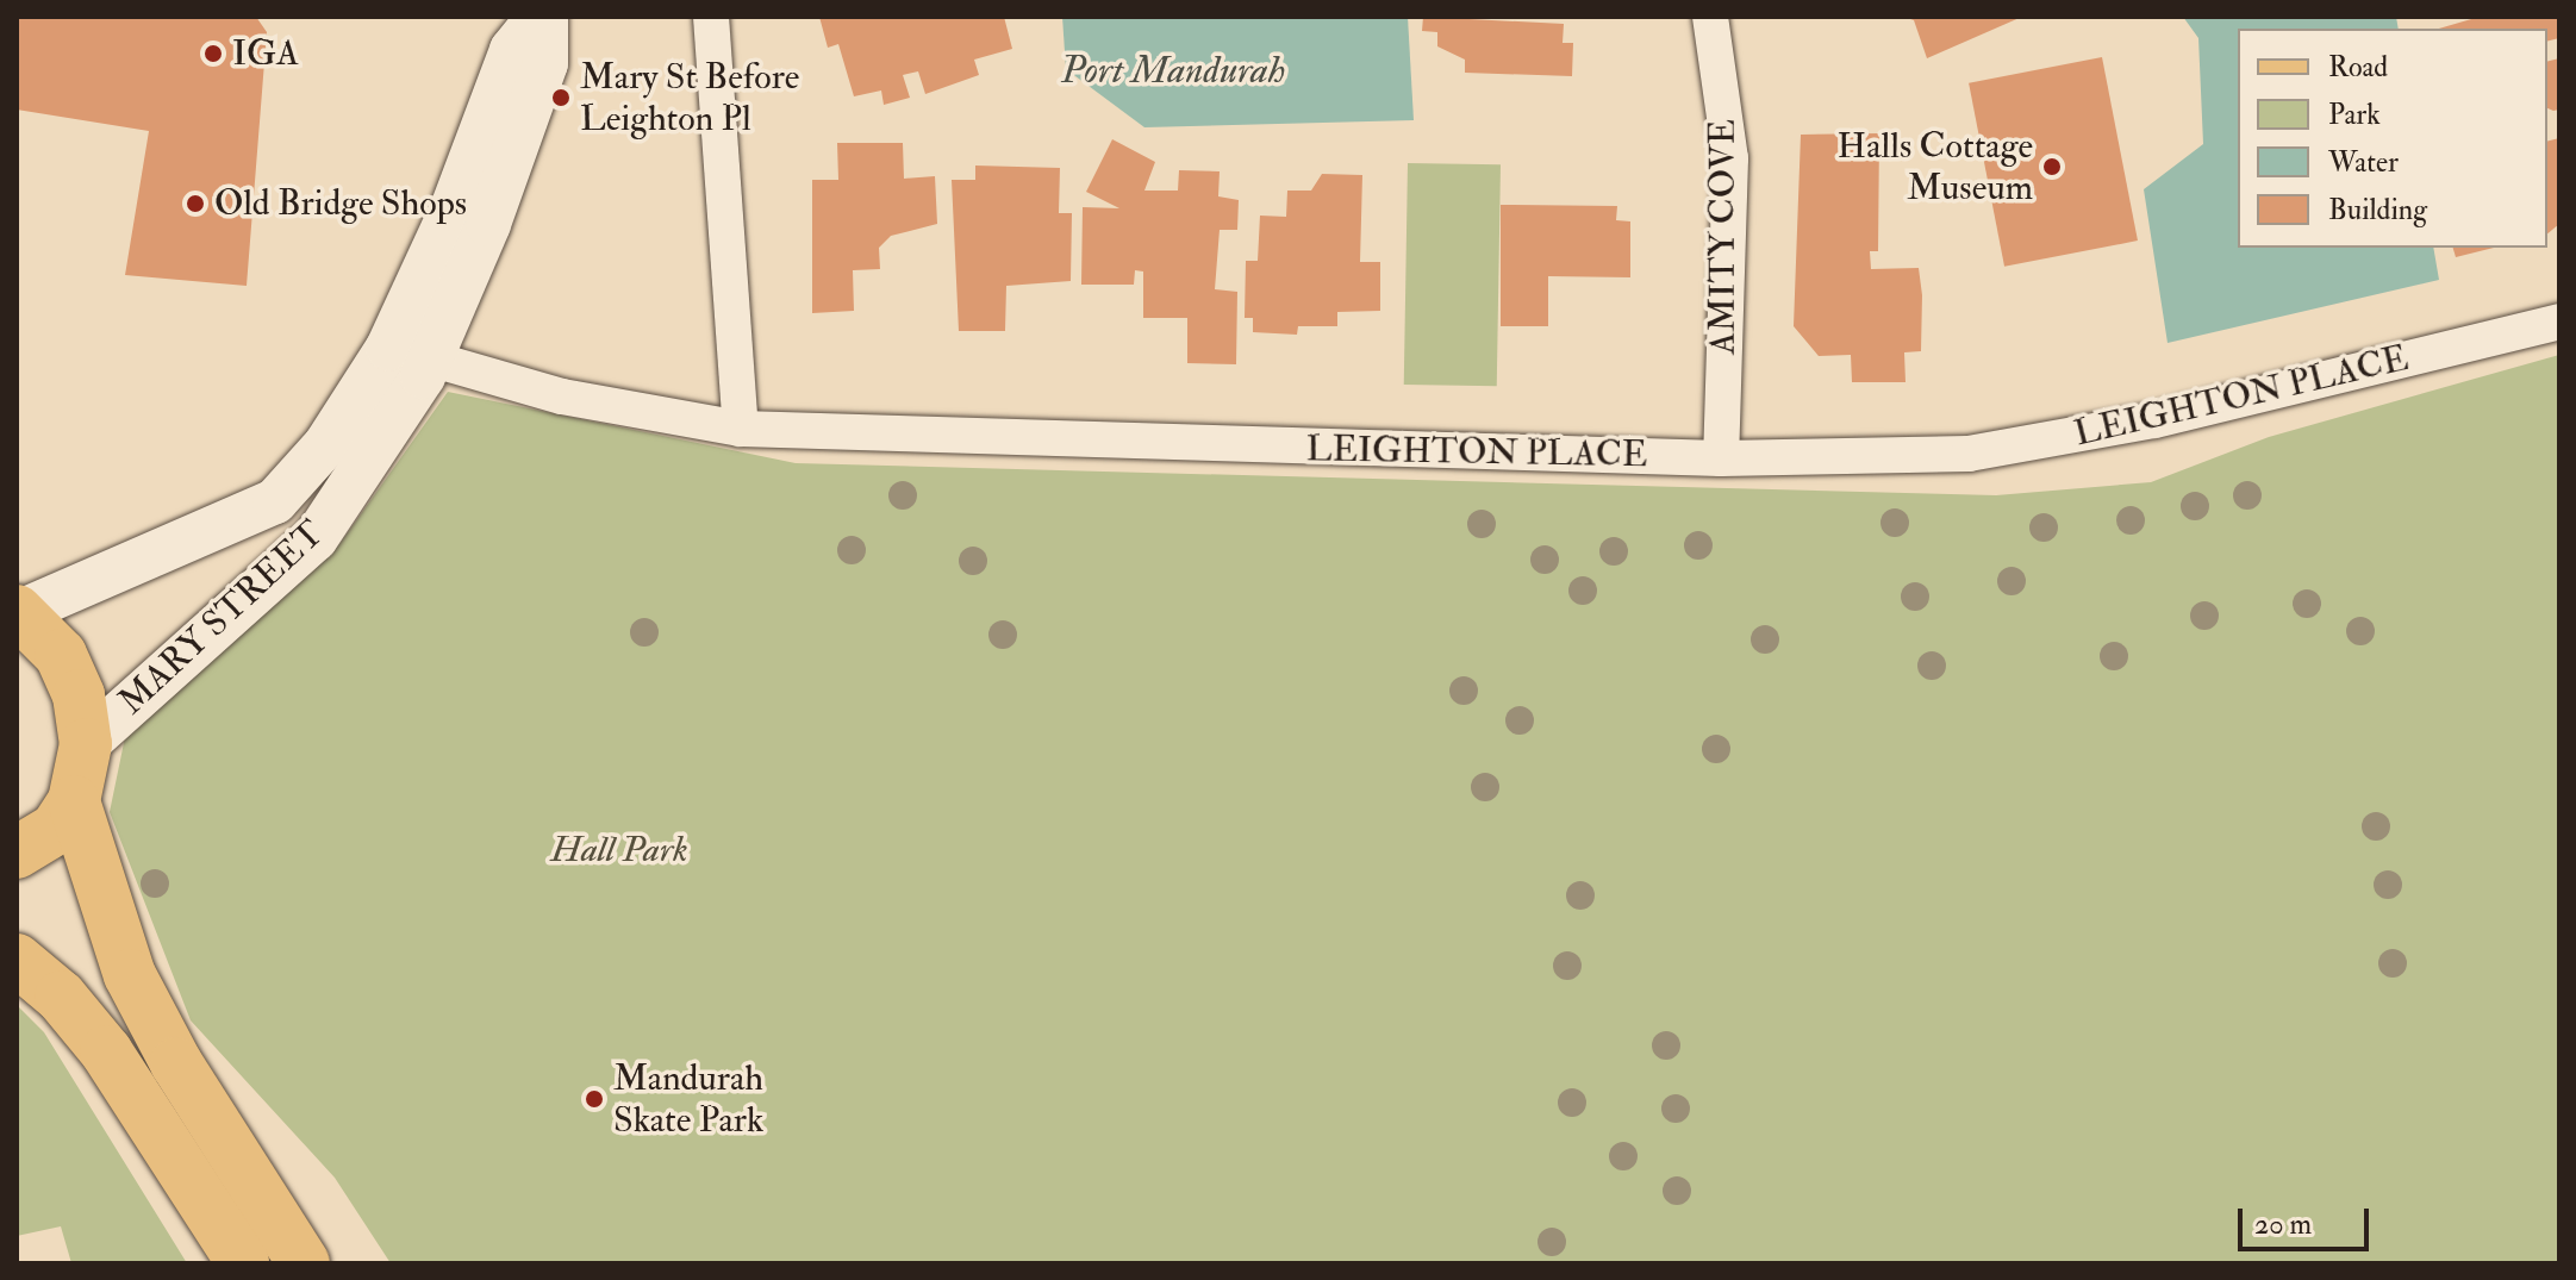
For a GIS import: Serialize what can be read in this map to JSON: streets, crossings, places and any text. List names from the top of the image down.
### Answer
{
  "streets": {
    "street": ["AMITY COVE", "LEIGHTON PLACE", "MARY STREET"]
  },
  "crossings": [
    ["AMITY COVE", "LEIGHTON PLACE"],
    ["LEIGHTON PLACE", "MARY STREET"]
  ],
  "water": ["Port Mandurah"],
  "parks": ["Hall Park"],
  "places": [
    "IGA",
    "Mary St Before Leighton Pl",
    "Halls Cottage Museum",
    "Old Bridge Shops",
    "Mandurah Skate Park"
  ],
  "legend": [
    "Road",
    "Park",
    "Water",
    "Building"
  ],
  "scale_bar": "20 m"
}
